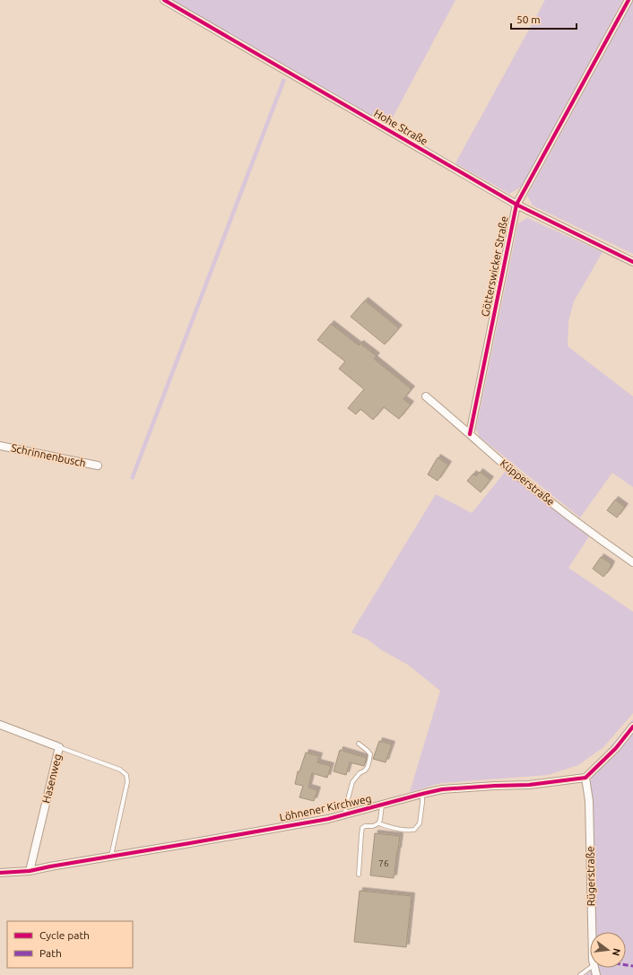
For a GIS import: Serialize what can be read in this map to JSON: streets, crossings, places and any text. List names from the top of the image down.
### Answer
{
  "streets": {
    "street": [
      "Hohe Straße",
      "Götterswicker Straße",
      "Schrinnenbusch",
      "Küpperstraße",
      "Hasenweg",
      "Löhnener Kirchweg",
      "Rügerstraße"
    ]
  },
  "crossings": [
    ["Hohe Straße", "Götterswicker Straße"],
    ["Götterswicker Straße", "Küpperstraße"],
    ["Hasenweg", "Löhnener Kirchweg"],
    ["Löhnener Kirchweg", "Rügerstraße"]
  ],
  "house_numbers": ["76"],
  "legend": ["Cycle path", "Path"],
  "scale_bar": "50 m",
  "north": "right"
}
